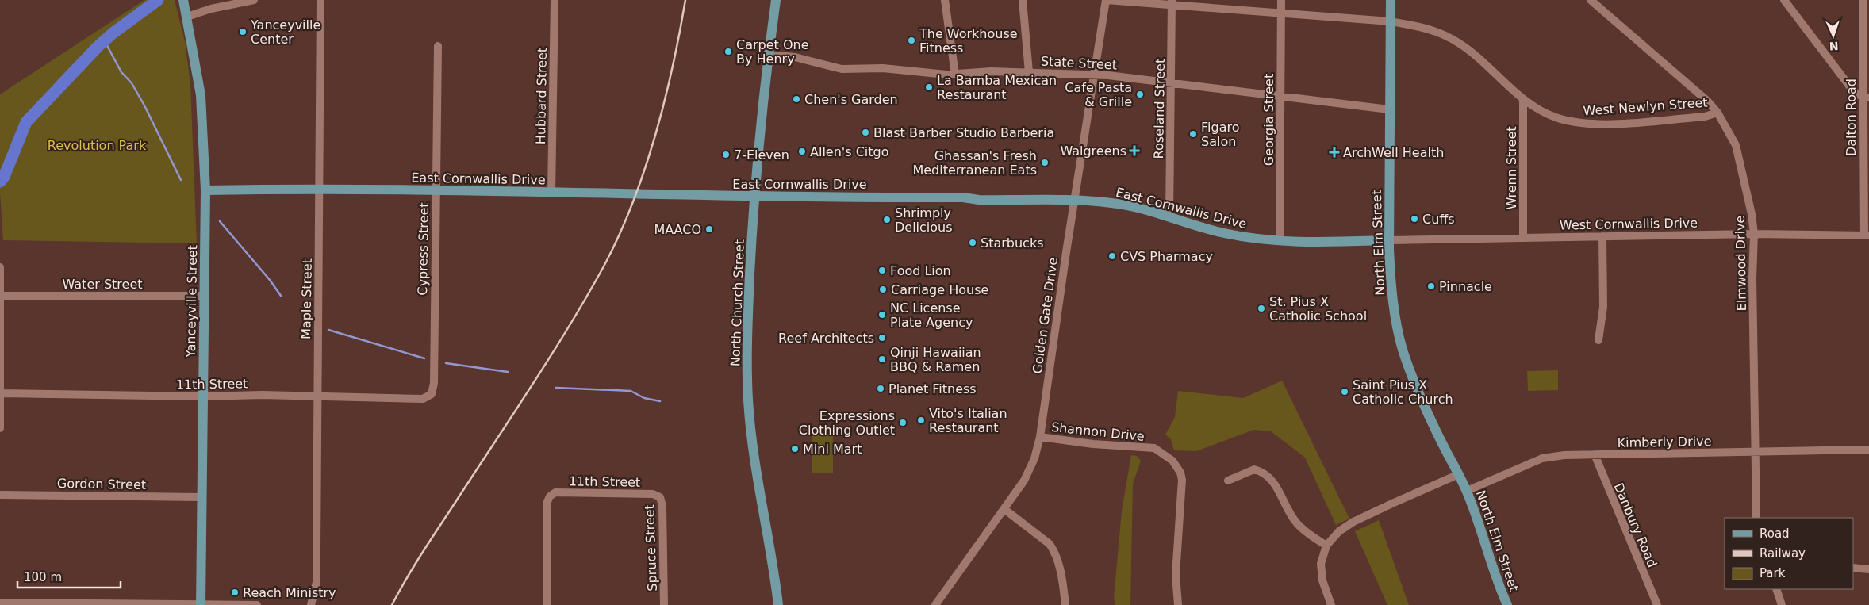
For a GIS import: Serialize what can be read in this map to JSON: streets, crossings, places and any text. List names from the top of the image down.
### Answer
{
  "streets": {
    "main road": [
      "East Cornwallis Drive",
      "North Elm Street",
      "Yanceyville Street",
      "North Church Street"
    ],
    "street": [
      "State Street",
      "Hubbard Street",
      "West Newlyn Street",
      "Roseland Street",
      "Dalton Road",
      "Georgia Street",
      "Wrenn Street",
      "West Cornwallis Drive",
      "Cypress Street",
      "Elmwood Drive",
      "Water Street",
      "Maple Street",
      "Golden Gate Drive",
      "11th Street",
      "Shannon Drive",
      "Kimberly Drive",
      "Gordon Street",
      "Danbury Road",
      "Spruce Street"
    ]
  },
  "crossings": [
    ["State Street", "Roseland Street"],
    ["State Street", "Georgia Street"],
    ["State Street", "North Elm Street"],
    ["State Street", "North Church Street"],
    ["State Street", "Golden Gate Drive"],
    ["Hubbard Street", "East Cornwallis Drive"],
    ["West Newlyn Street", "Roseland Street"],
    ["West Newlyn Street", "Georgia Street"],
    ["West Newlyn Street", "Wrenn Street"],
    ["West Newlyn Street", "North Elm Street"],
    ["West Newlyn Street", "Elmwood Drive"],
    ["West Newlyn Street", "Golden Gate Drive"],
    ["Roseland Street", "East Cornwallis Drive"],
    ["Dalton Road", "West Cornwallis Drive"],
    ["Georgia Street", "East Cornwallis Drive"],
    ["Wrenn Street", "West Cornwallis Drive"],
    ["East Cornwallis Drive", "West Cornwallis Drive"],
    ["East Cornwallis Drive", "North Elm Street"],
    ["East Cornwallis Drive", "Cypress Street"],
    ["East Cornwallis Drive", "Maple Street"],
    ["East Cornwallis Drive", "Yanceyville Street"],
    ["East Cornwallis Drive", "North Church Street"],
    ["East Cornwallis Drive", "Golden Gate Drive"],
    ["West Cornwallis Drive", "North Elm Street"],
    ["West Cornwallis Drive", "Elmwood Drive"],
    ["North Elm Street", "Kimberly Drive"],
    ["Cypress Street", "11th Street"],
    ["Elmwood Drive", "Kimberly Drive"],
    ["Water Street", "Yanceyville Street"],
    ["Maple Street", "11th Street"],
    ["Yanceyville Street", "11th Street"],
    ["Yanceyville Street", "Gordon Street"],
    ["Golden Gate Drive", "Shannon Drive"],
    ["11th Street", "Spruce Street"],
    ["Kimberly Drive", "Danbury Road"]
  ],
  "parks": ["Revolution Park"],
  "places": {
    "other": [
      "Yanceyville Center",
      "The Workhouse Fitness",
      "Carpet One By Henry",
      "La Bamba Mexican Restaurant",
      "Cafe Pasta & Grille",
      "Chen's Garden",
      "Blast Barber Studio Barberia",
      "Figaro Salon",
      "Allen's Citgo",
      "7-Eleven",
      "Ghassan's Fresh Mediterranean Eats",
      "Cuffs",
      "Shrimply Delicious",
      "MAACO",
      "Starbucks",
      "CVS Pharmacy",
      "Food Lion",
      "Pinnacle",
      "Carriage House",
      "St. Pius X Catholic School",
      "NC License Plate Agency",
      "Reef Architects",
      "Qinji Hawaiian BBQ & Ramen",
      "Planet Fitness",
      "Saint Pius X Catholic Church",
      "Vito's Italian Restaurant",
      "Expressions Clothing Outlet",
      "Mini Mart",
      "Reach Ministry"
    ],
    "health": ["Walgreens", "ArchWell Health"]
  },
  "legend": ["Road", "Railway", "Park"],
  "scale_bar": "100 m",
  "north": "bottom"
}
